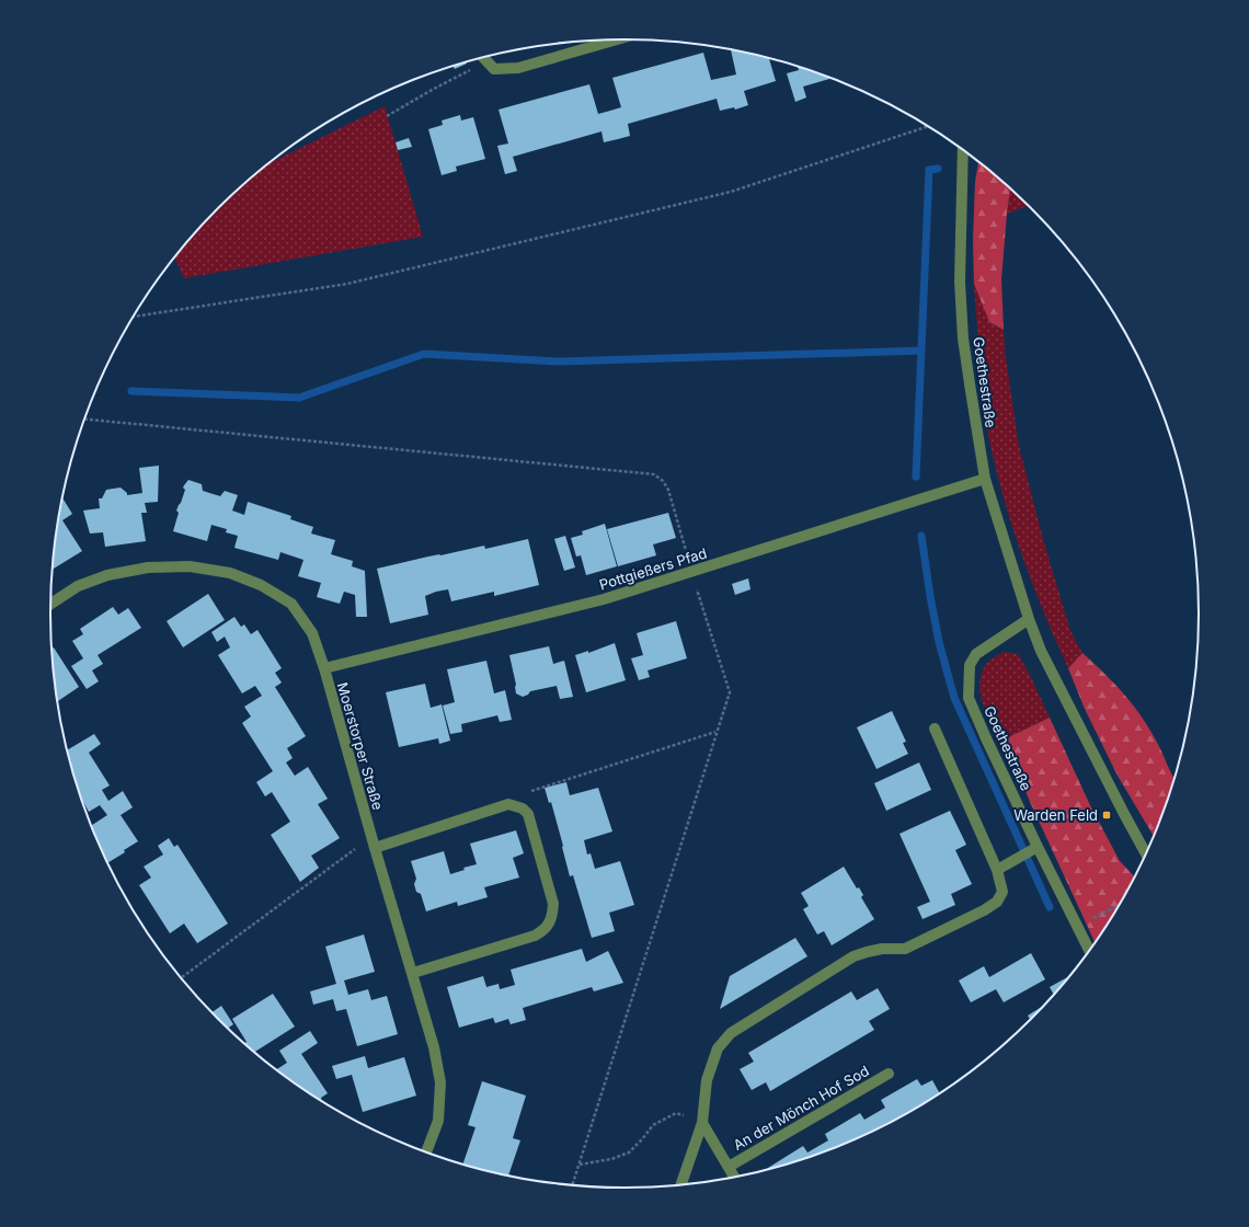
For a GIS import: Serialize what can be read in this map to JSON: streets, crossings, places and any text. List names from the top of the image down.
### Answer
{
  "streets": {
    "street": [
      "Goethestraße",
      "Pottgießers Pfad",
      "Moerstorper Straße",
      "An der Mönch Hof Sod"
    ]
  },
  "crossings": [
    ["Goethestraße", "Pottgießers Pfad"],
    ["Pottgießers Pfad", "Moerstorper Straße"]
  ],
  "places": {
    "transit": ["Warden Feld"]
  }
}
